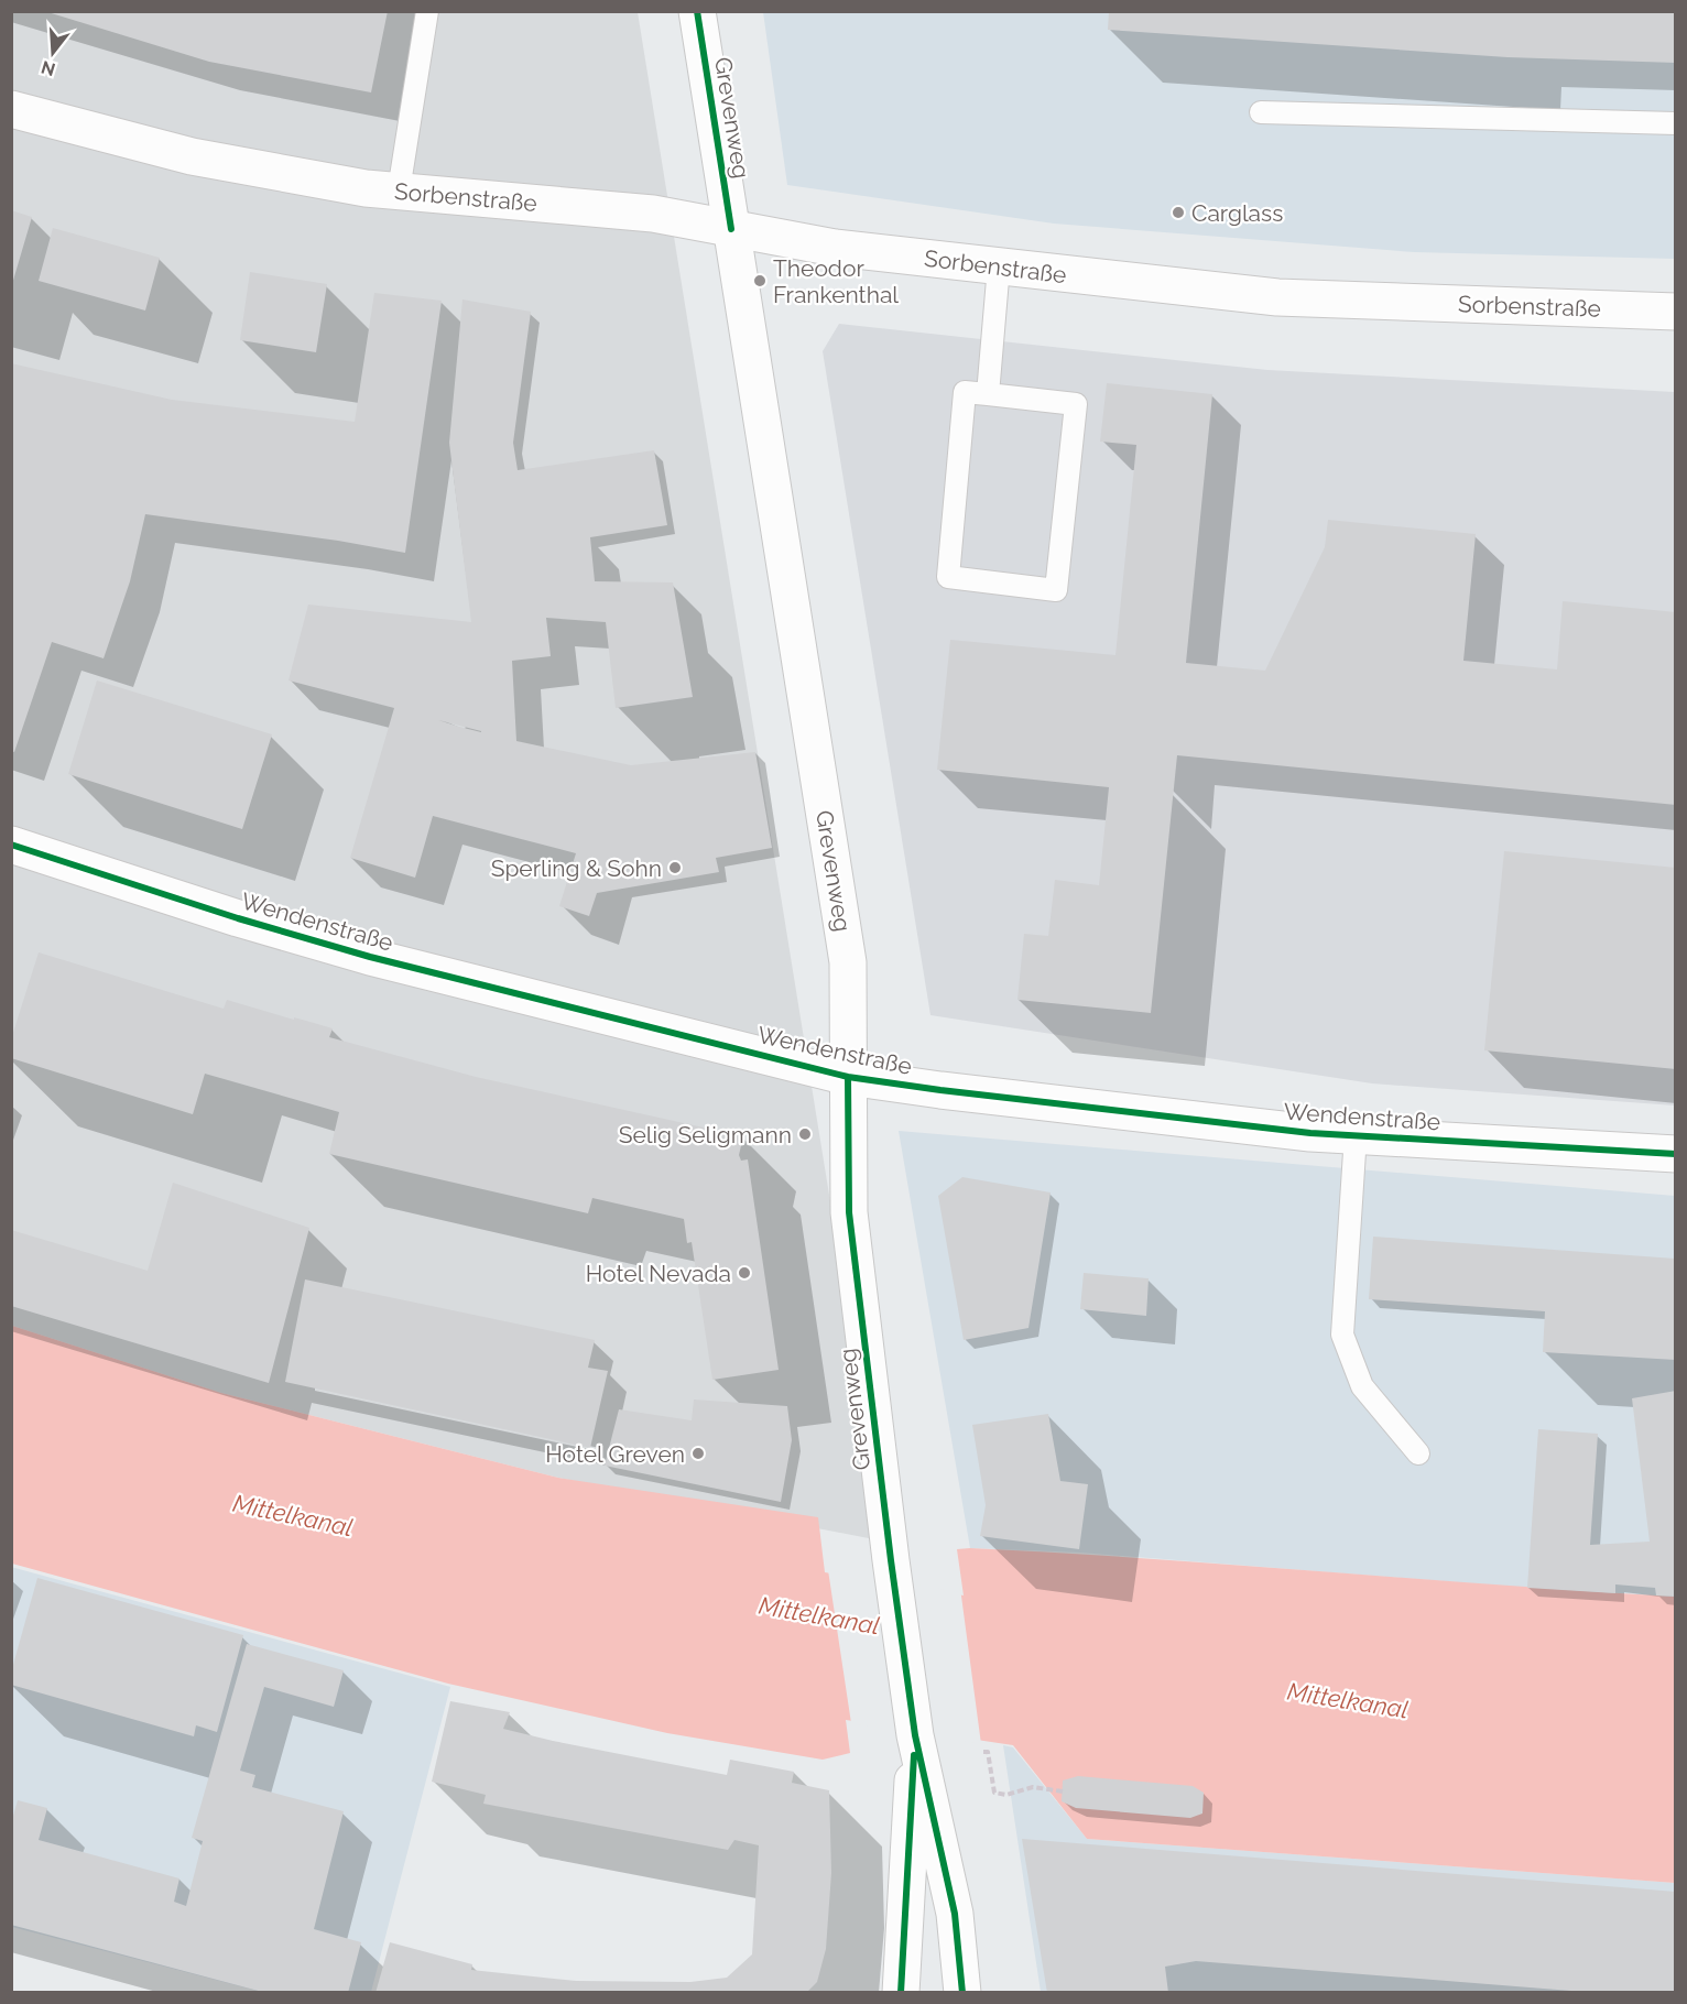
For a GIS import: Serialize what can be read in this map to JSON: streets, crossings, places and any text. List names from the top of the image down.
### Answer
{
  "streets": {
    "street": ["Grevenweg", "Sorbenstraße", "Wendenstraße"]
  },
  "crossings": [
    ["Grevenweg", "Sorbenstraße"],
    ["Grevenweg", "Wendenstraße"]
  ],
  "water": ["Mittelkanal"],
  "places": [
    "Carglass",
    "Theodor Frankenthal",
    "Sperling & Sohn",
    "Selig Seligmann",
    "Hotel Nevada",
    "Hotel Greven"
  ],
  "north": "bottom"
}
